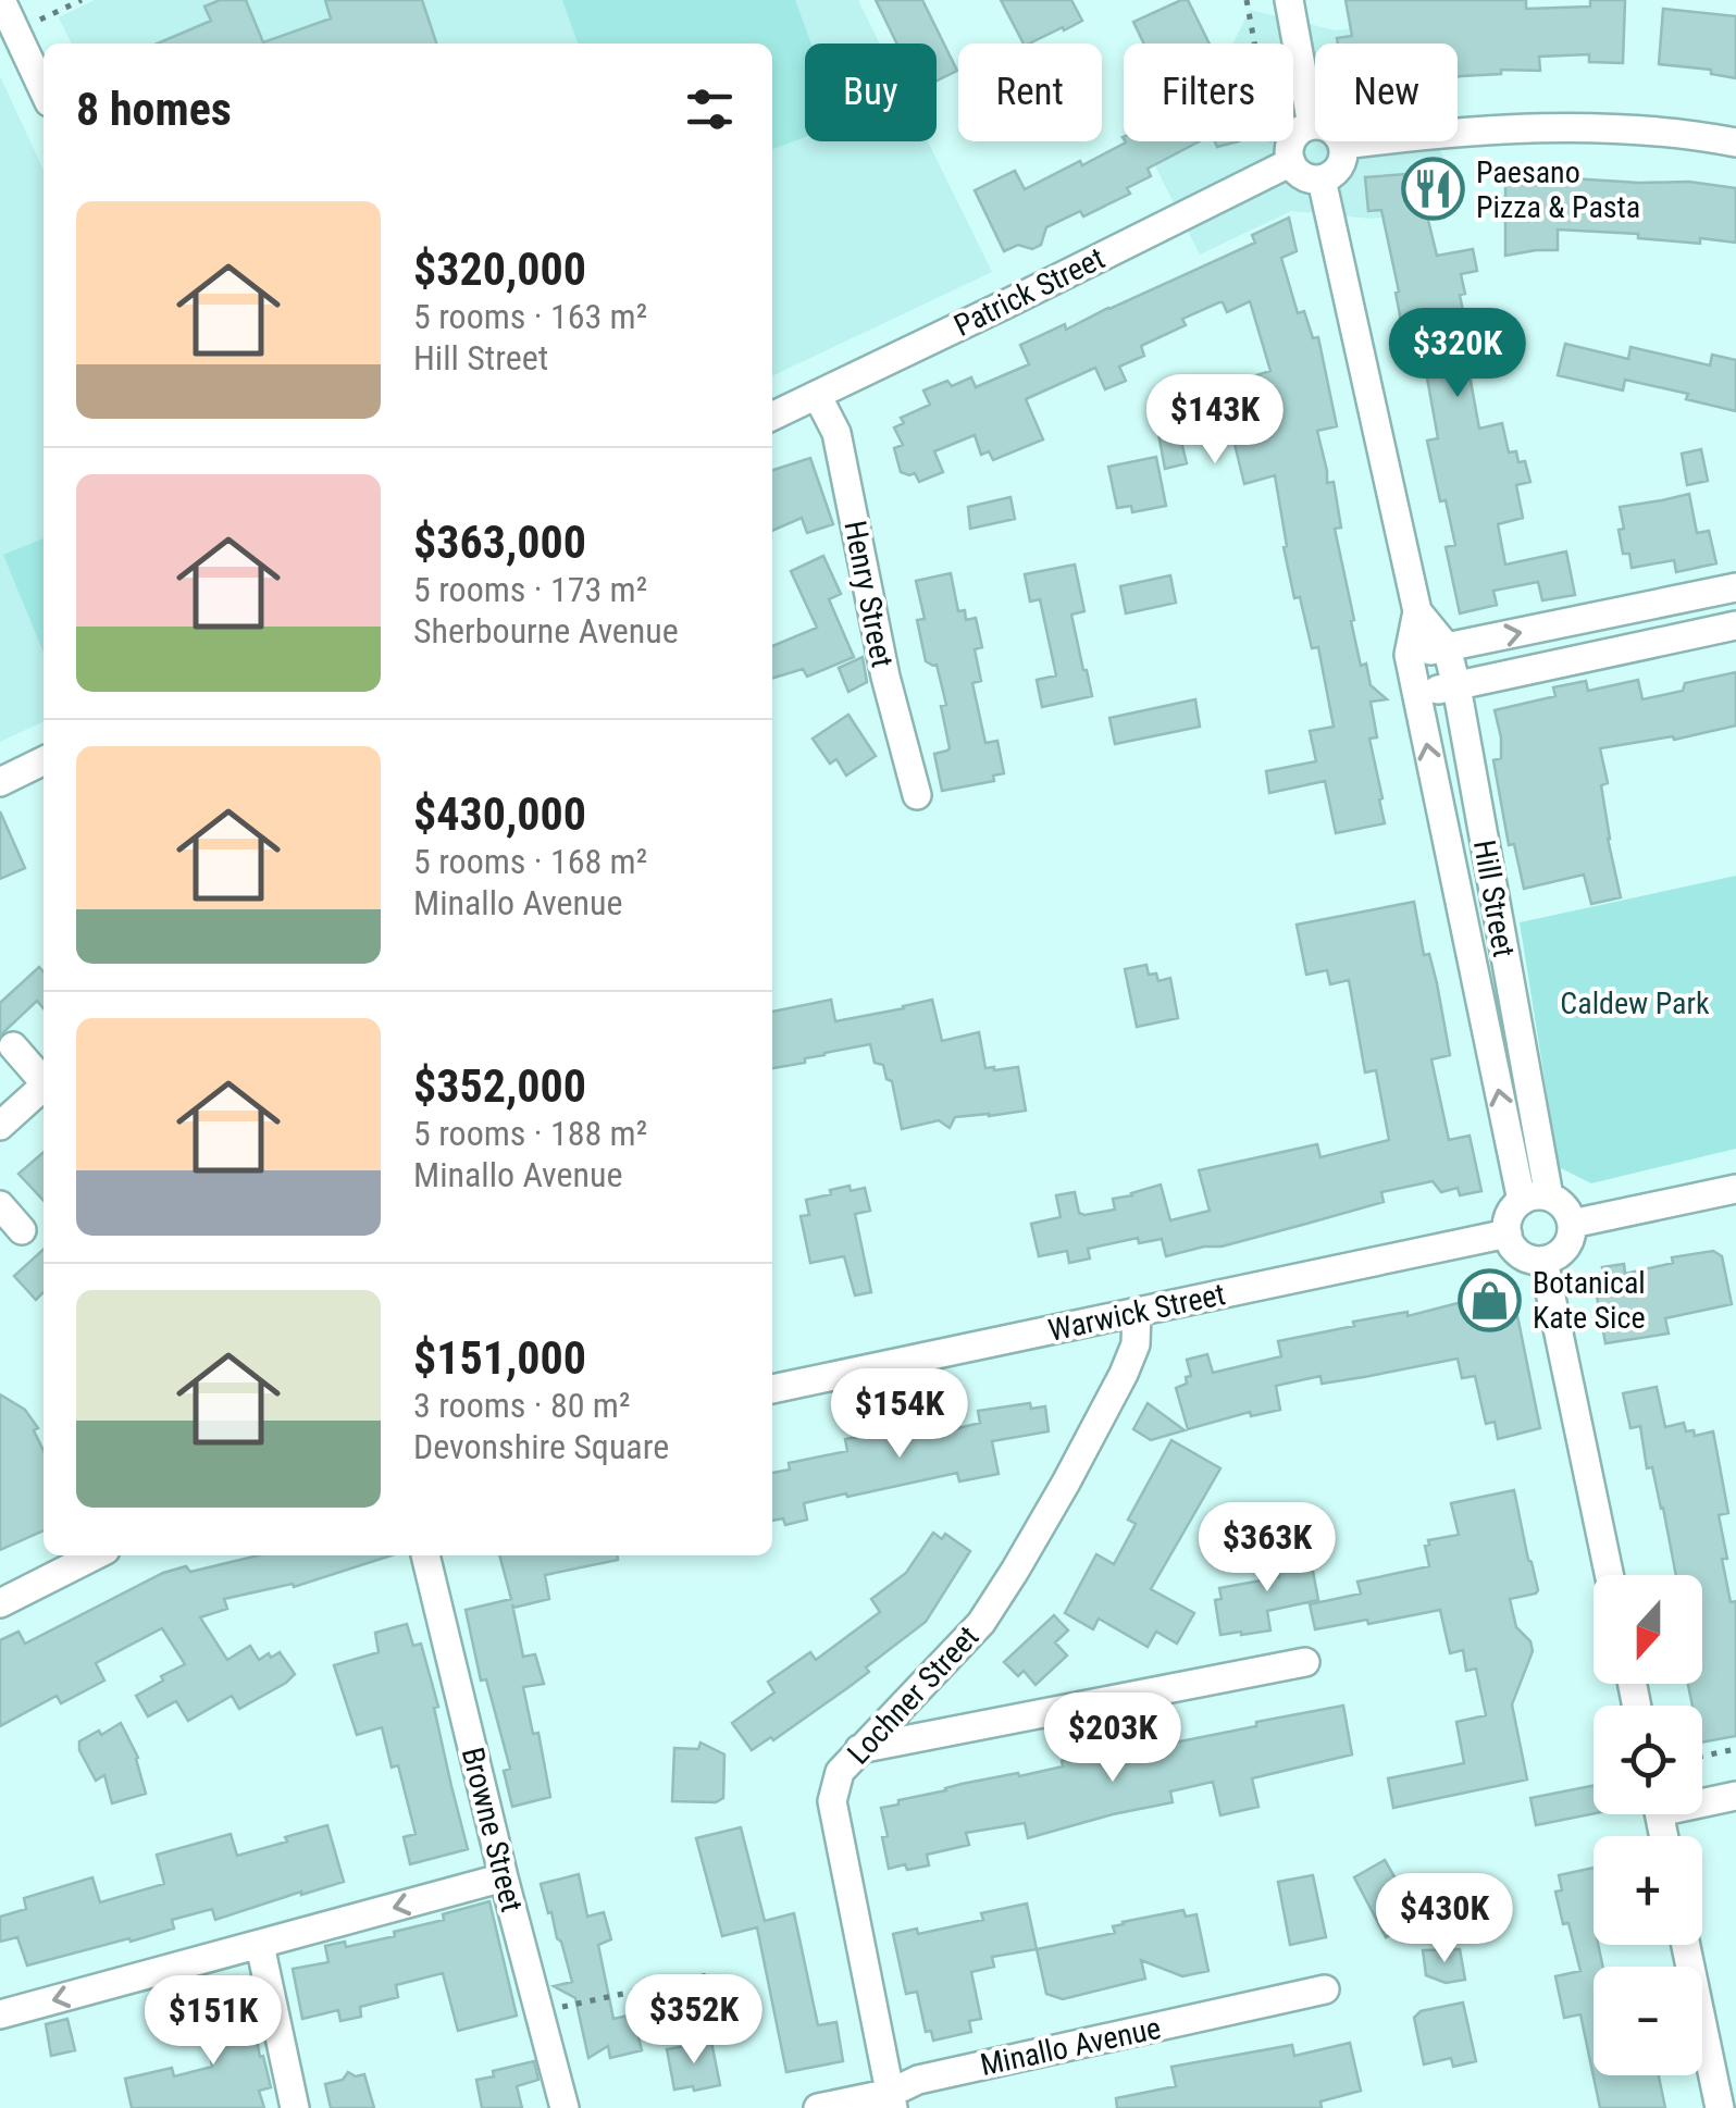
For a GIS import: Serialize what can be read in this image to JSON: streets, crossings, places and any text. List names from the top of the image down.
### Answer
{
  "streets": {
    "street": [
      "Patrick Street",
      "Henry Street",
      "Hill Street",
      "Warwick Street",
      "Lochner Street",
      "Browne Street",
      "Minallo Avenue"
    ]
  },
  "crossings": [
    ["Patrick Street", "Henry Street"],
    ["Patrick Street", "Hill Street"],
    ["Hill Street", "Warwick Street"],
    ["Warwick Street", "Lochner Street"],
    ["Lochner Street", "Minallo Avenue"]
  ],
  "parks": ["Caldew Park"],
  "places": {
    "restaurant": ["Paesano Pizza & Pasta"],
    "shop": ["Botanical Kate Sice"]
  },
  "north": "bottom",
  "page": {
    "chip": [
      "Buy",
      "Rent",
      "Filters",
      "New"
    ],
    "heading": "8 homes",
    "list": [
      {
        "name": "$320,000",
        "note": "5 rooms · 163 m² · Hill Street"
      },
      {
        "name": "$363,000",
        "note": "5 rooms · 173 m² · Sherbourne Avenue"
      },
      {
        "name": "$430,000",
        "note": "5 rooms · 168 m² · Minallo Avenue"
      },
      {
        "name": "$352,000",
        "note": "5 rooms · 188 m² · Minallo Avenue"
      },
      {
        "name": "$151,000",
        "note": "3 rooms · 80 m² · Devonshire Square"
      }
    ],
    "price": [
      "$320K",
      "$143K",
      "$154K",
      "$363K",
      "$203K",
      "$430K",
      "$352K",
      "$151K"
    ],
    "map_buttons": ["+", "−"]
  }
}
